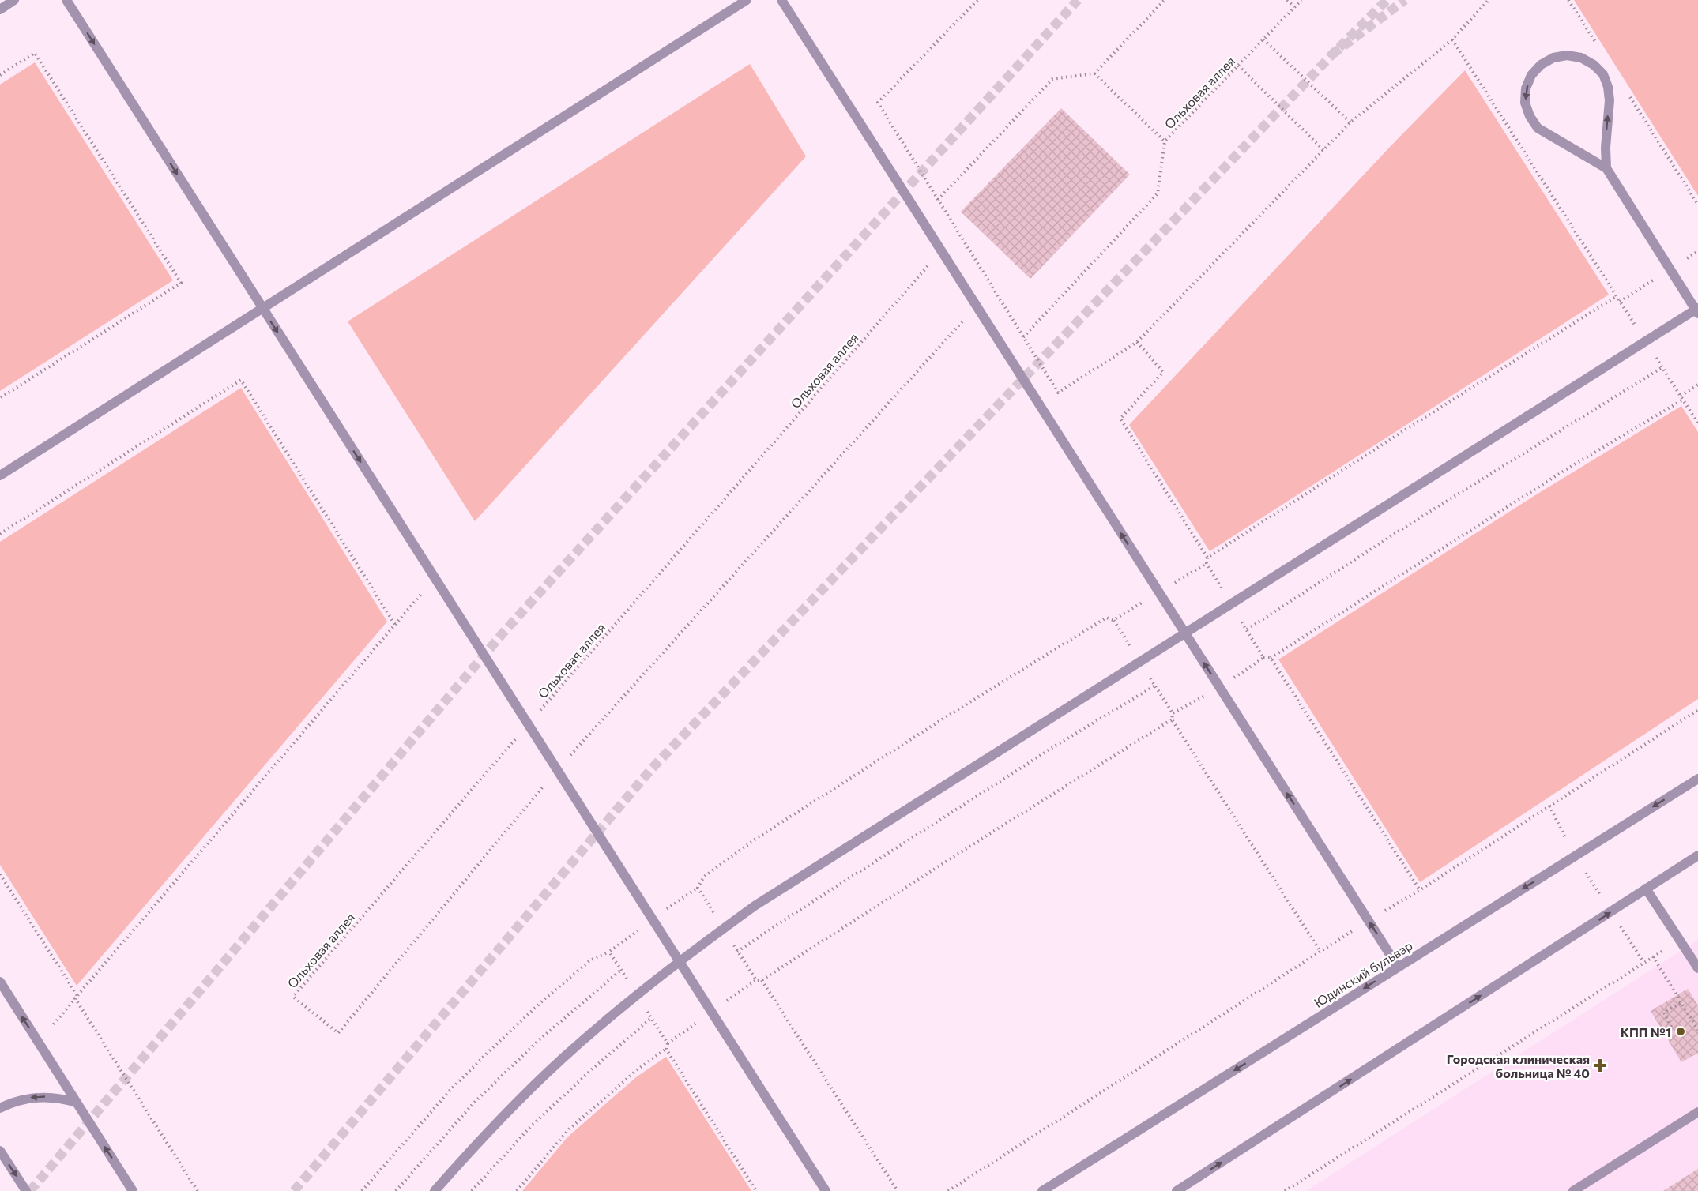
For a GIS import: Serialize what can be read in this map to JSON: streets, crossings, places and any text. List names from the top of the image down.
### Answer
{
  "streets": {
    "street": ["Юдинский бульвар"],
    "path": ["Ольховая аллея"]
  },
  "places": {
    "other": ["КПП №1"],
    "health": ["Городская клиническая больница № 40"]
  }
}
